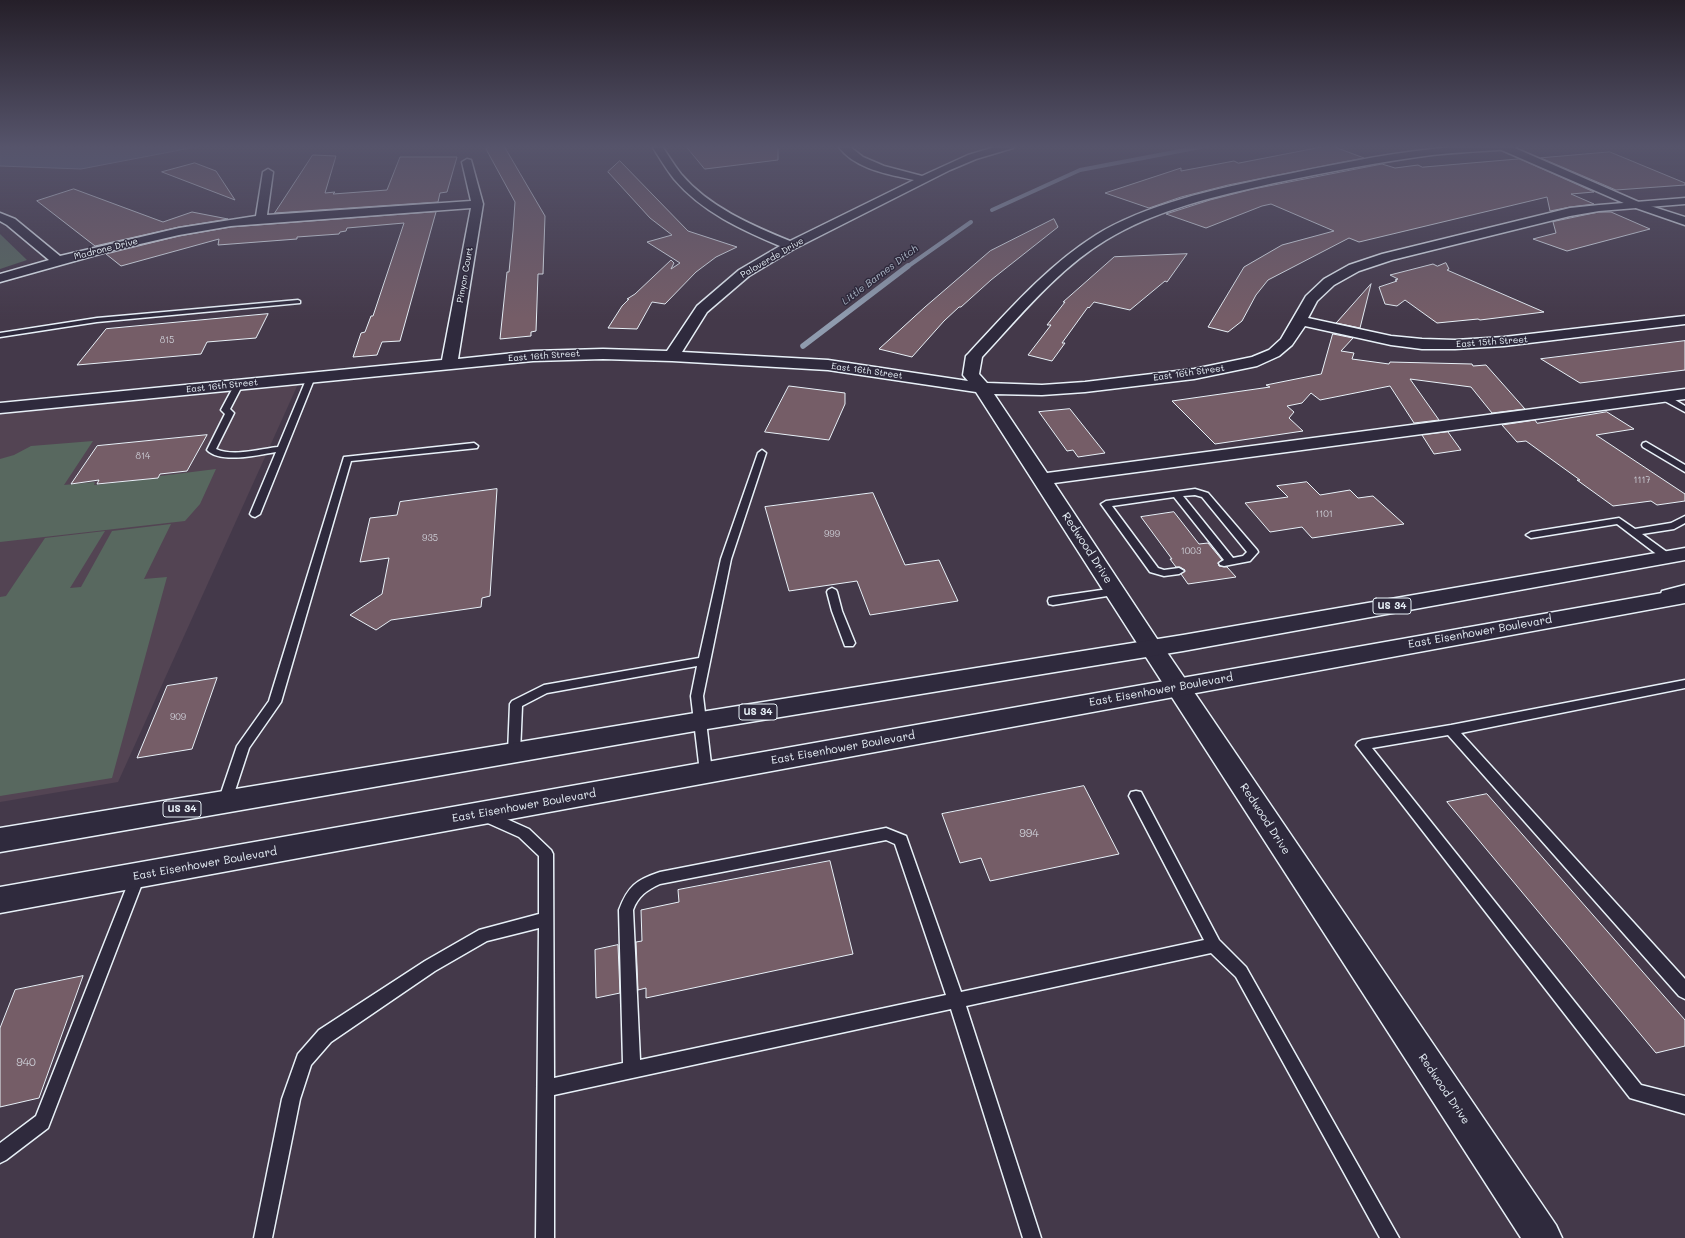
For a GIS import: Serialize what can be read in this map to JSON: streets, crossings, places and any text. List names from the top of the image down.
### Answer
{
  "streets": {
    "main road": [
      "Madrone Drive",
      "Paloverde Drive",
      "Pinyon Court",
      "East 15th Street",
      "East 16th Street",
      "Redwood Drive",
      "US 34",
      "East Eisenhower Boulevard"
    ]
  },
  "crossings": [
    ["Madrone Drive", "Pinyon Court"],
    ["Paloverde Drive", "East 16th Street"],
    ["Pinyon Court", "East 16th Street"],
    ["East 15th Street", "East 16th Street"],
    ["East 16th Street", "Redwood Drive"],
    ["Redwood Drive", "US 34"],
    ["Redwood Drive", "East Eisenhower Boulevard"]
  ],
  "water": ["Little Barnes Ditch"],
  "house_numbers": [
    "815",
    "814",
    "1117",
    "1101",
    "999",
    "935",
    "1003",
    "909",
    "994",
    "940"
  ]
}
